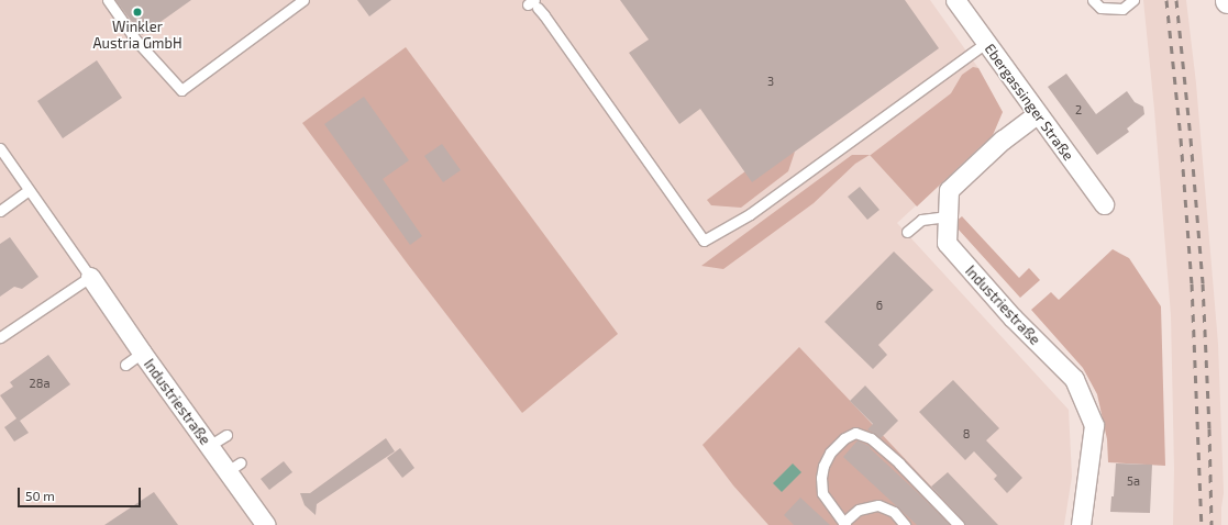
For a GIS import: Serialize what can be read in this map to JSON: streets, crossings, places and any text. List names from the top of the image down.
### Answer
{
  "streets": {
    "street": ["Ebergassinger Straße", "Industriestraße"]
  },
  "crossings": [
    ["Ebergassinger Straße", "Industriestraße"]
  ],
  "places": ["Winkler Austria GmbH"],
  "house_numbers": [
    "3",
    "2",
    "6",
    "28a",
    "8",
    "5a"
  ],
  "scale_bar": "50 m"
}
